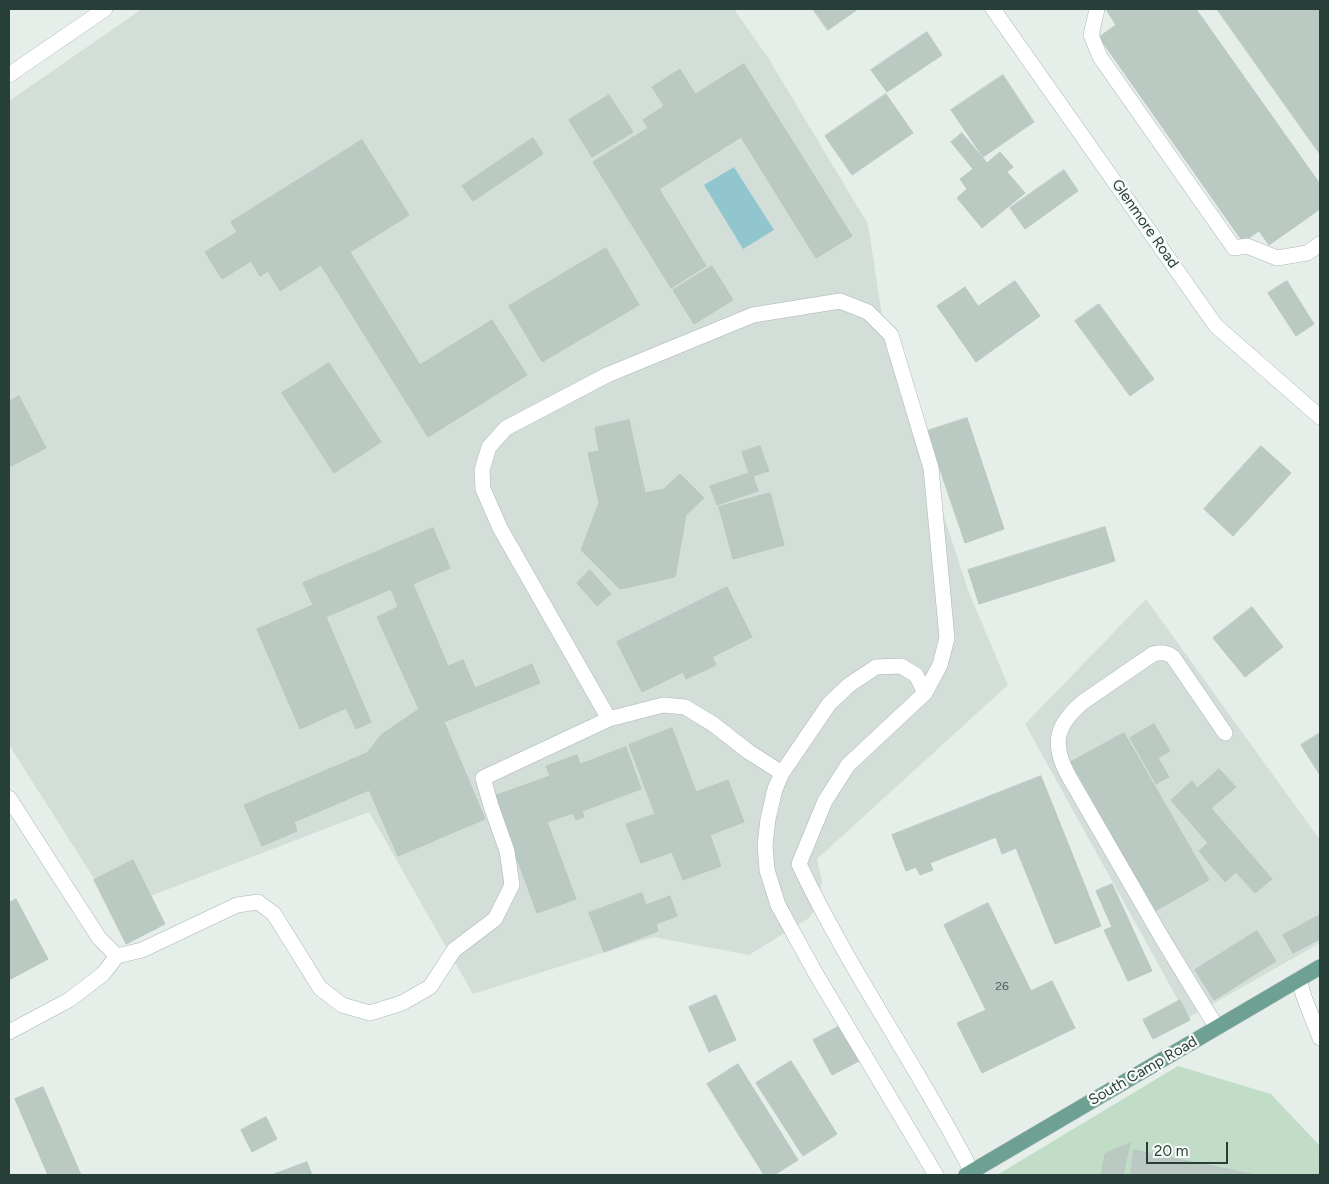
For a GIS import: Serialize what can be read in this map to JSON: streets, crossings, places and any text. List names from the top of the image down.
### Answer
{
  "streets": {
    "main road": ["South Camp Road"],
    "street": ["Glenmore Road"]
  },
  "house_numbers": ["26"],
  "scale_bar": "20 m"
}
